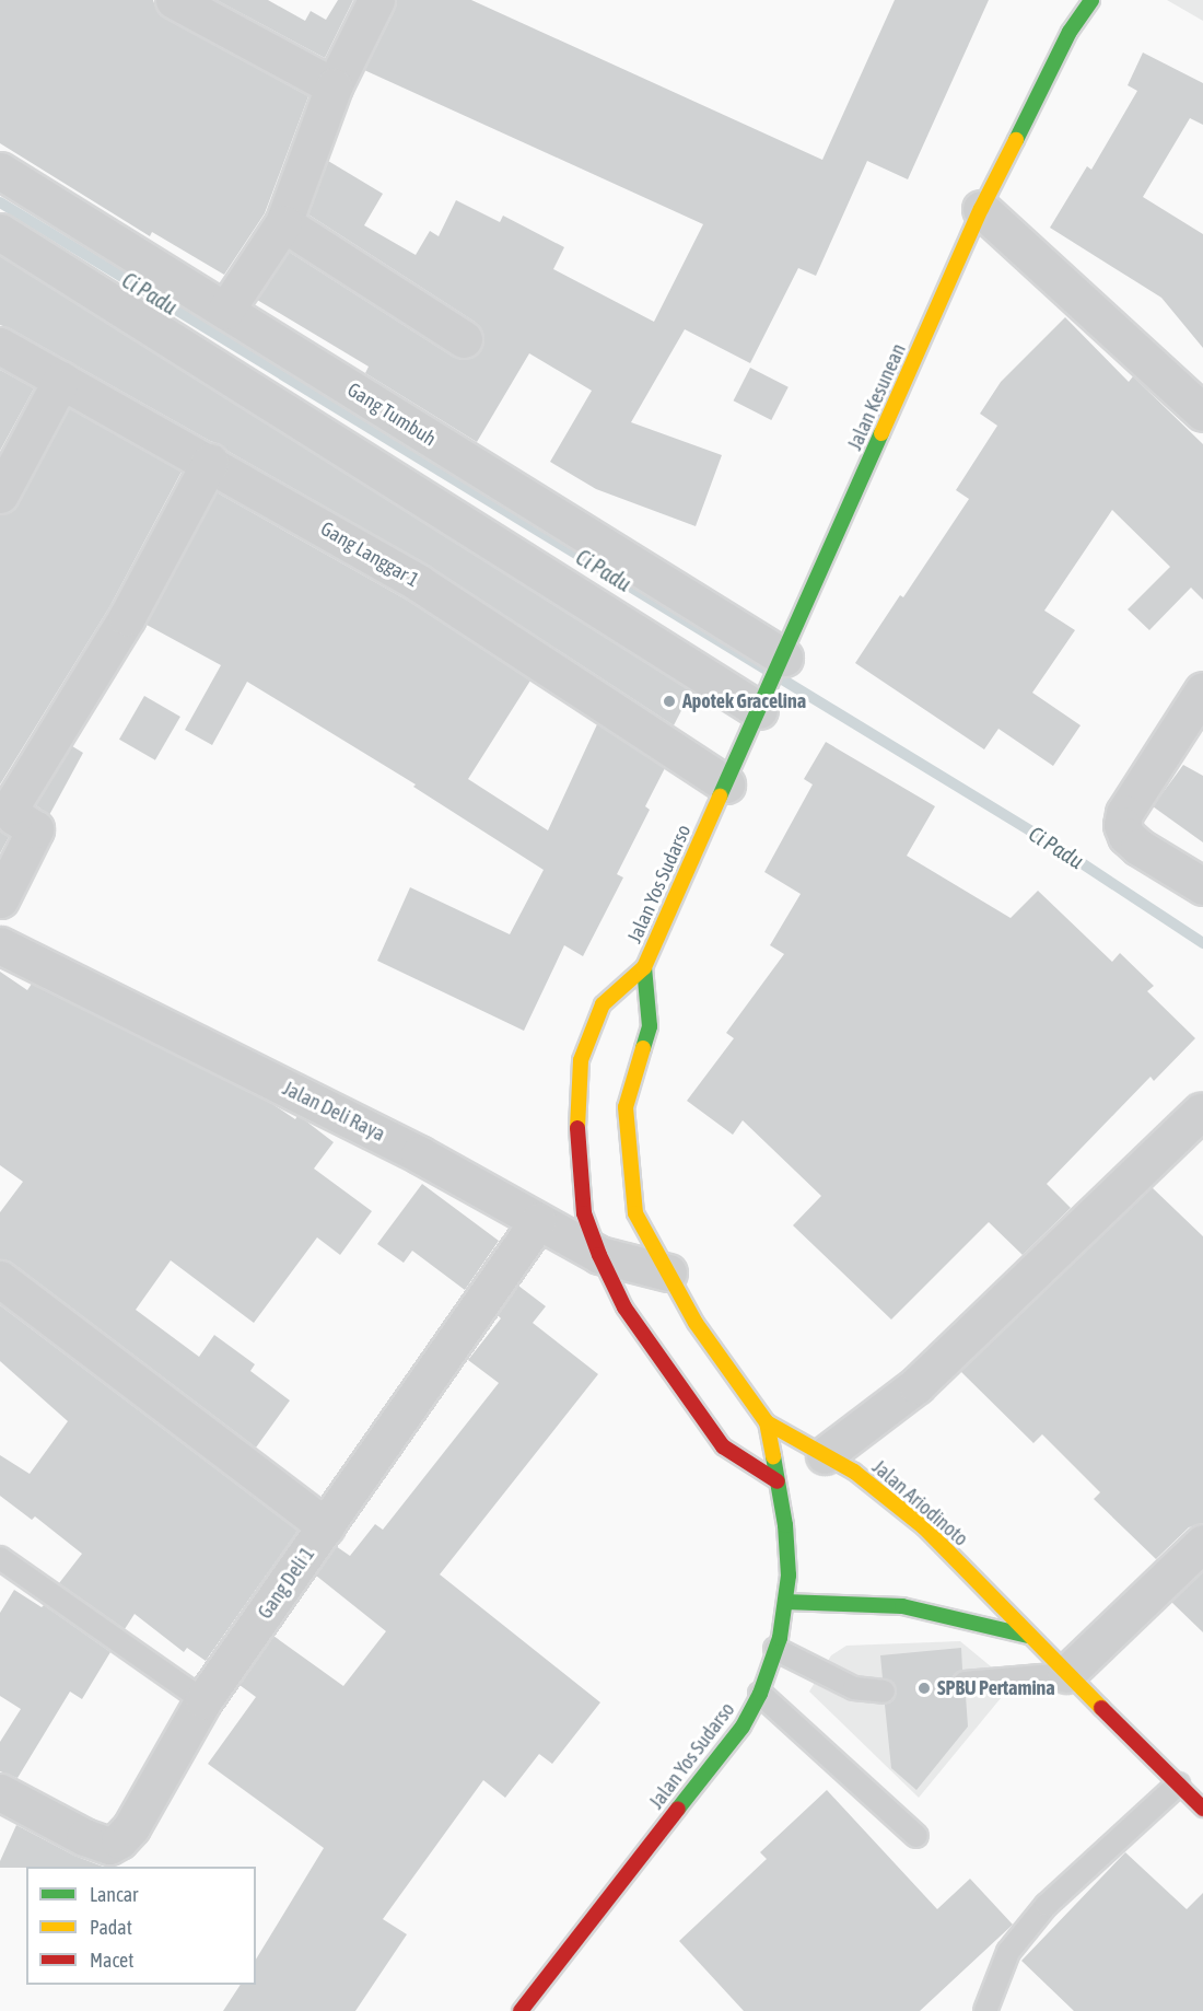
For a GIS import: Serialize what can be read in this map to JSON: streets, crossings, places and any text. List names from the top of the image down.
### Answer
{
  "streets": {
    "main road": ["Jalan Kesunean", "Jalan Yos Sudarso", "Jalan Ariodinoto"],
    "street": [
      "Gang Tumbuh",
      "Gang Langgar 1",
      "Jalan Deli Raya",
      "Gang Deli 1"
    ]
  },
  "crossings": [
    ["Jalan Kesunean", "Gang Tumbuh"],
    ["Jalan Kesunean", "Gang Langgar 1"],
    ["Jalan Kesunean", "Jalan Yos Sudarso"],
    ["Jalan Yos Sudarso", "Jalan Deli Raya"],
    ["Jalan Yos Sudarso", "Jalan Ariodinoto"],
    ["Jalan Deli Raya", "Gang Deli 1"]
  ],
  "water": ["Ci Padu"],
  "places": ["Apotek Gracelina", "SPBU Pertamina"],
  "legend": ["Lancar", "Padat", "Macet"]
}
